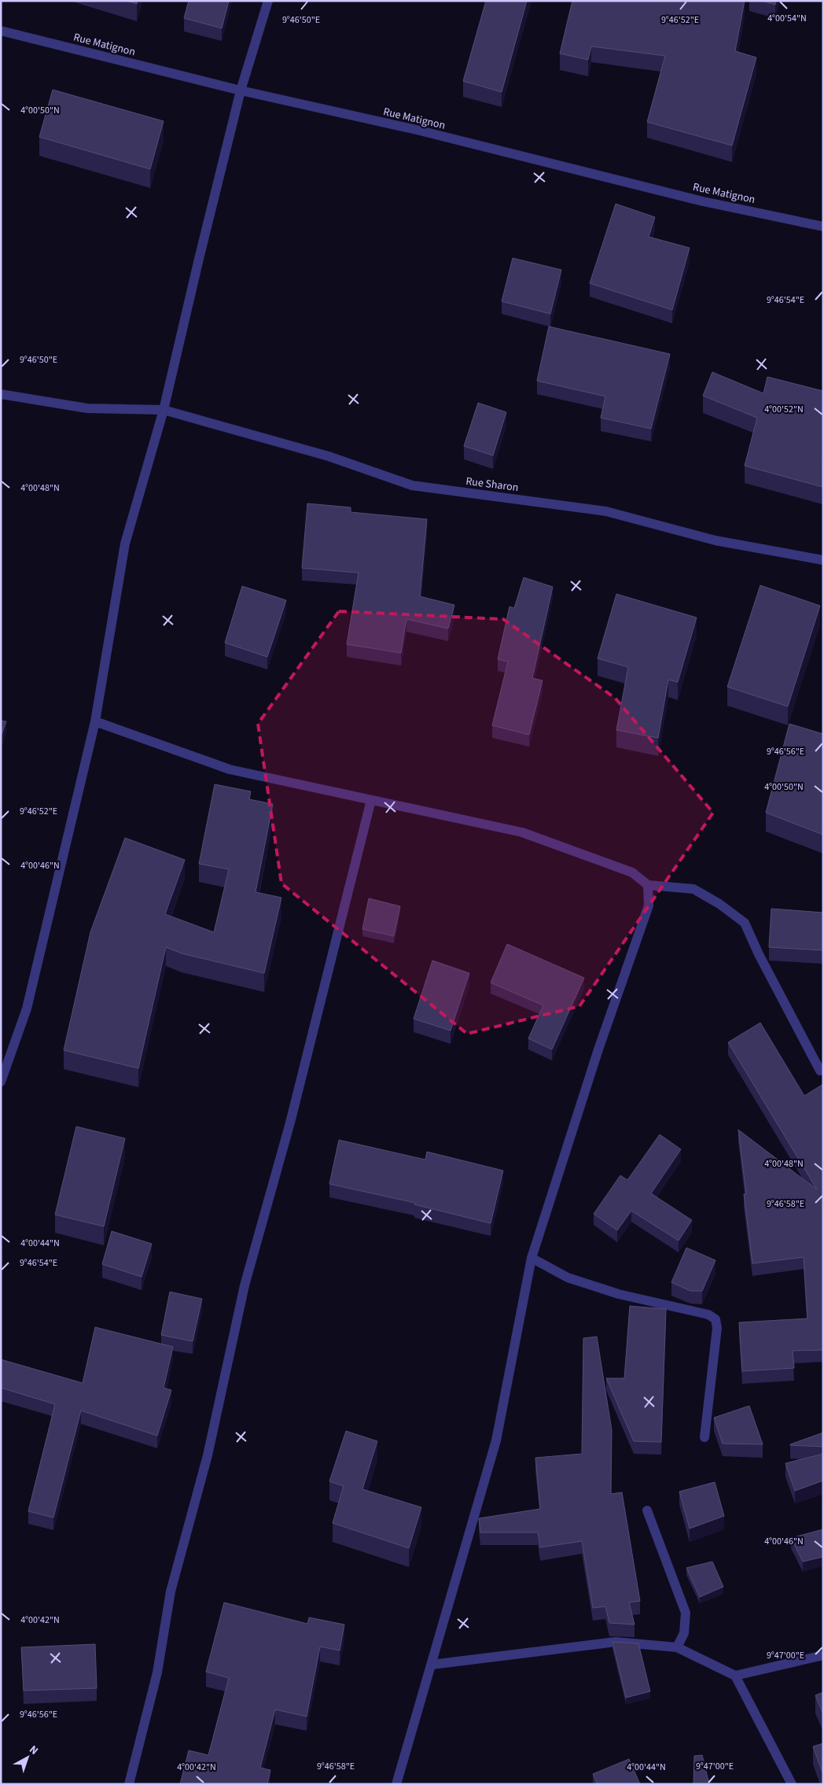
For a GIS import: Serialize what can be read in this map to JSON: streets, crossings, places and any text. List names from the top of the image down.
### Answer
{
  "streets": {
    "street": ["Rue Matignon", "Rue Sharon"]
  },
  "north": "top right",
  "coordinates": [
    "4°00'54\"N",
    "9°46'50\"E",
    "9°46'52\"E",
    "4°00'50\"N",
    "9°46'54\"E",
    "4°00'52\"N",
    "4°00'48\"N",
    "9°46'56\"E",
    "4°00'46\"N",
    "9°46'58\"E",
    "4°00'44\"N",
    "4°00'42\"N",
    "9°47'00\"E"
  ]
}
